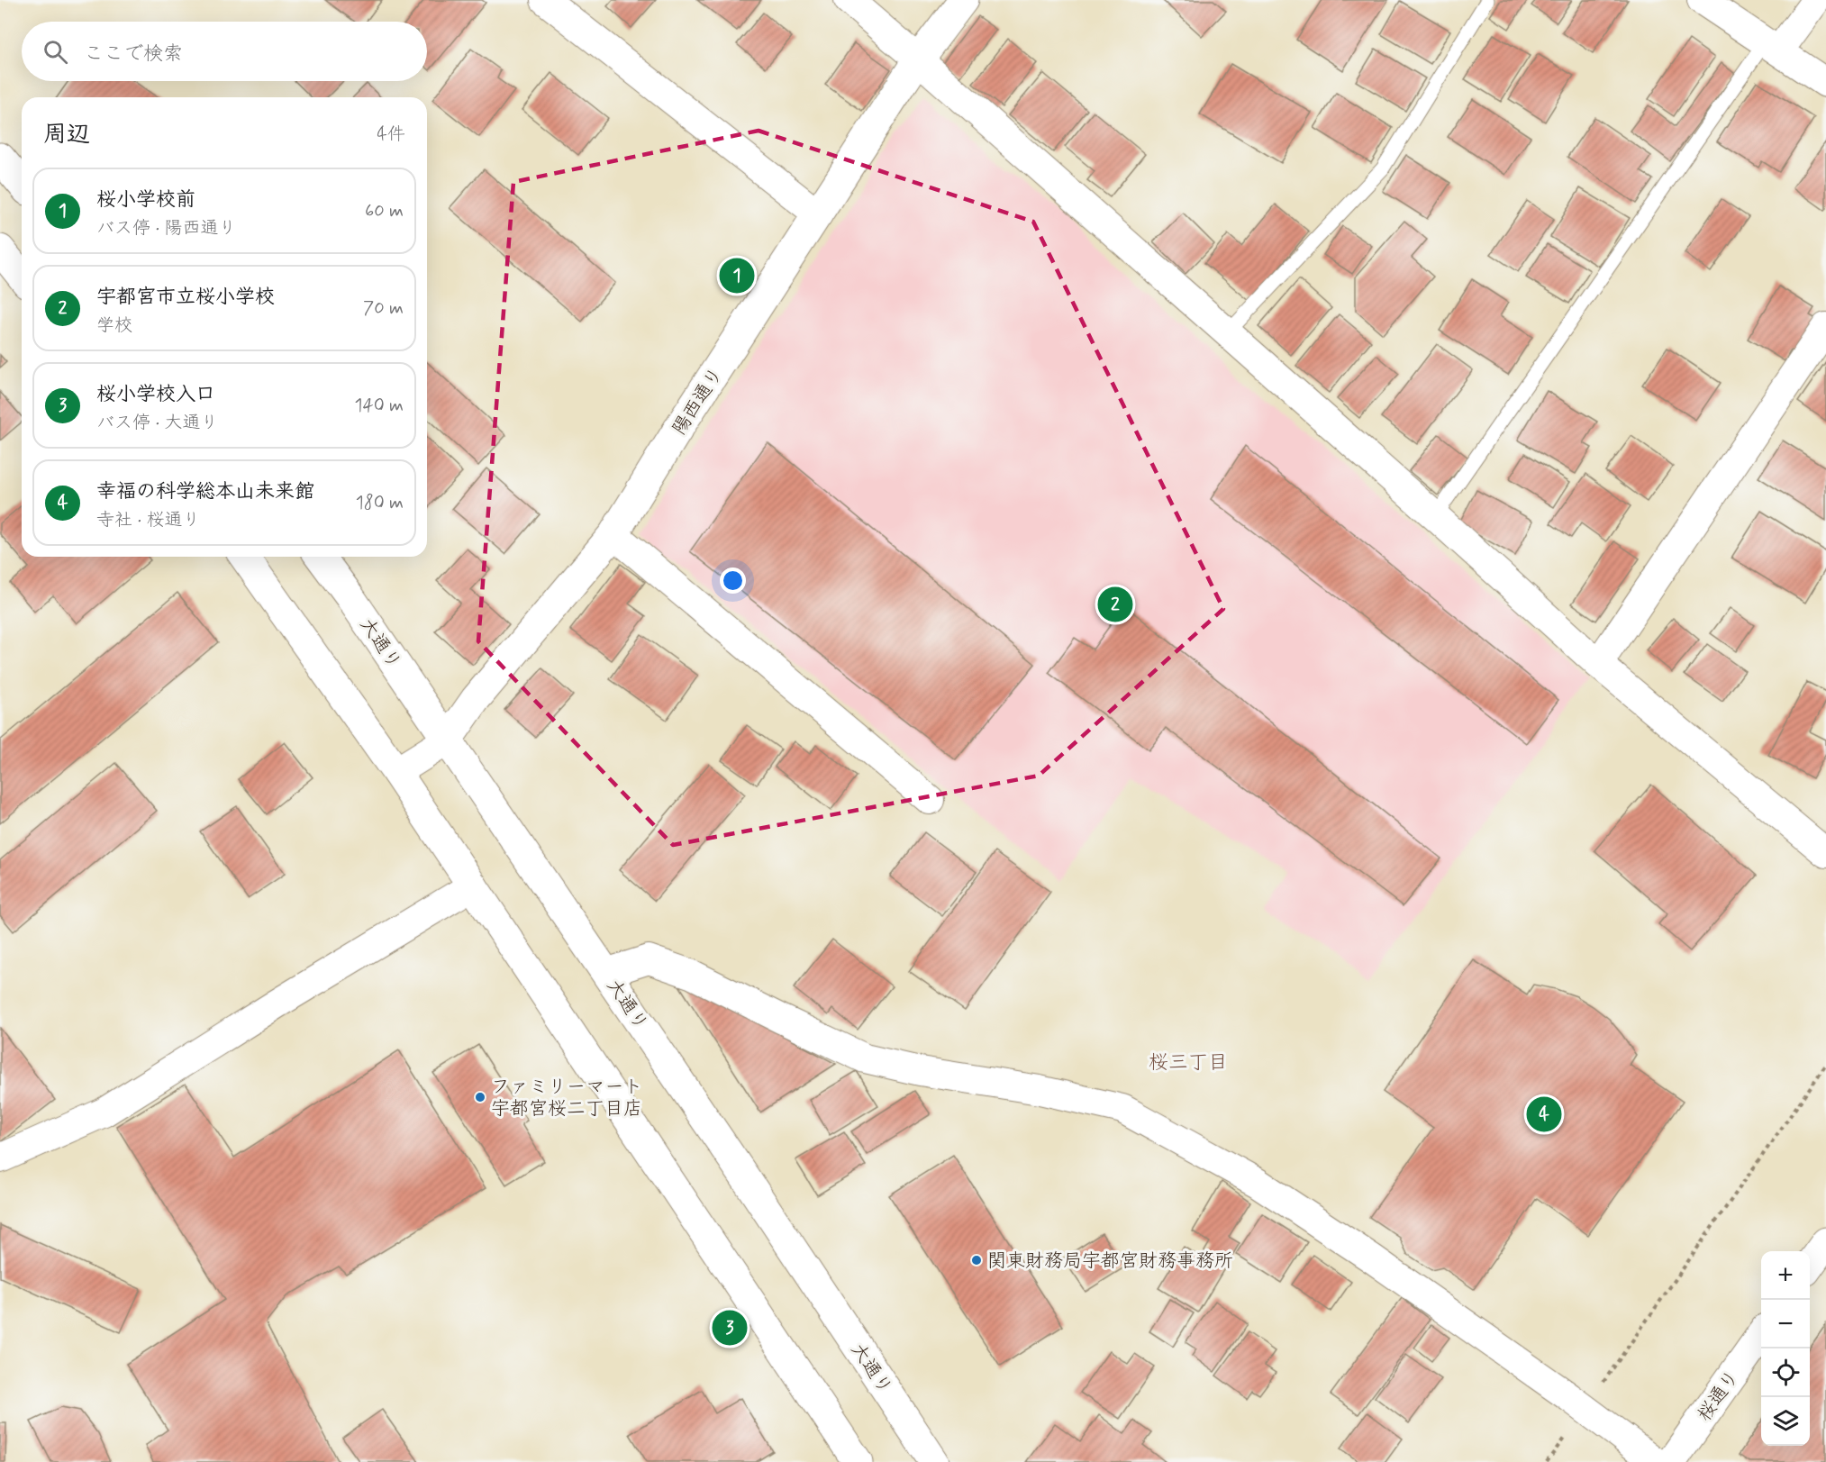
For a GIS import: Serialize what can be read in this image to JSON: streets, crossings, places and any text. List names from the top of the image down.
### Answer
{
  "streets": {
    "main road": ["陽西通り", "大通り", "桜通り"]
  },
  "crossings": [
    ["陽西通り", "大通り"]
  ],
  "districts": ["桜三丁目"],
  "places": ["ファミリーマート 宇都宮桜二丁目店", "関東財務局宇都宮財務事務所"],
  "page": {
    "search": "ここで検索",
    "heading": ["周辺", "4件"],
    "list": [
      {
        "mark": "1",
        "name": "桜小学校前",
        "note": "バス停 · 陽西通り",
        "value": "60 m"
      },
      {
        "mark": "2",
        "name": "宇都宮市立桜小学校",
        "note": "学校",
        "value": "70 m"
      },
      {
        "mark": "3",
        "name": "桜小学校入口",
        "note": "バス停 · 大通り",
        "value": "140 m"
      },
      {
        "mark": "4",
        "name": "幸福の科学総本山未来館",
        "note": "寺社 · 桜通り",
        "value": "180 m"
      }
    ],
    "pins": [
      "1",
      "2",
      "4",
      "3"
    ],
    "map_buttons": ["+", "−"]
  }
}
